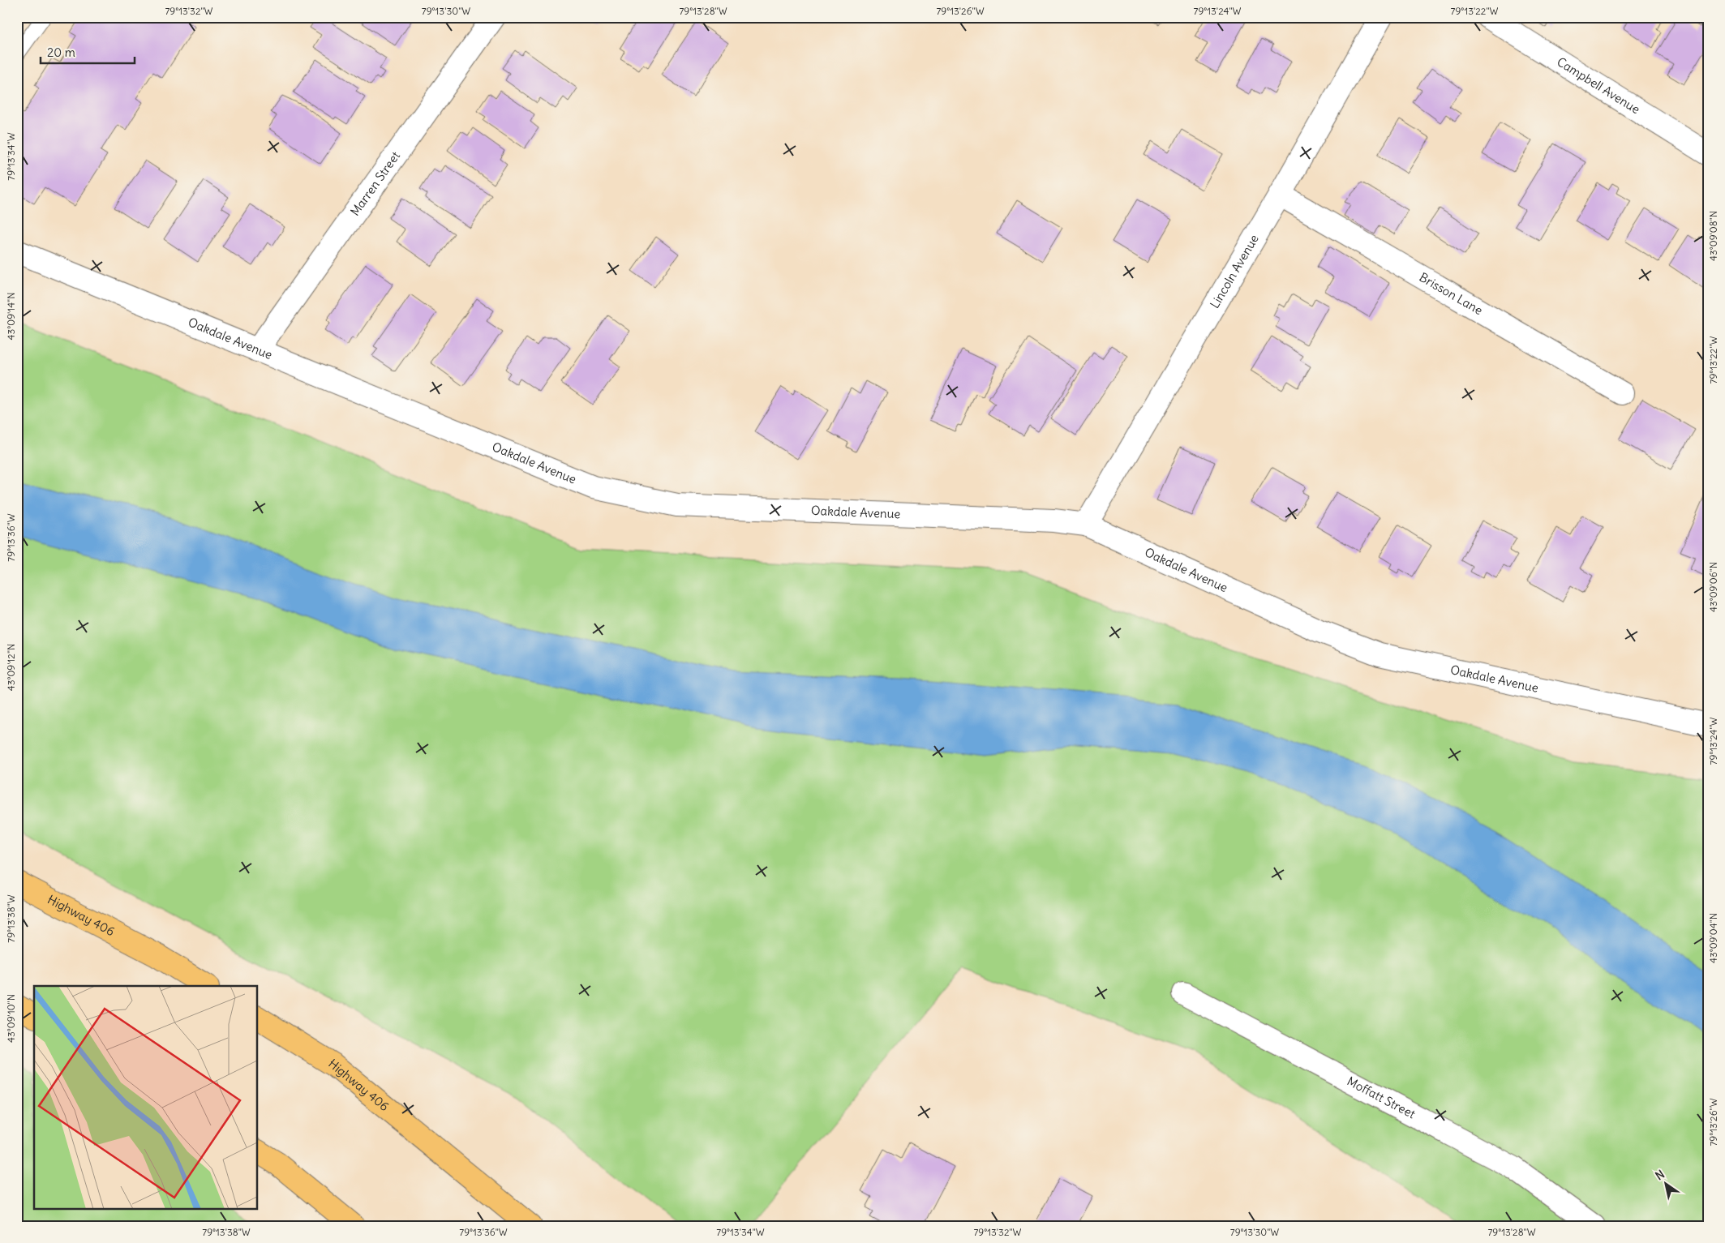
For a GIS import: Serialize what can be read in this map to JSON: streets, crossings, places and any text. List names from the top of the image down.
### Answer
{
  "streets": {
    "highway": ["Highway 406"],
    "street": [
      "Campbell Avenue",
      "Marren Street",
      "Lincoln Avenue",
      "Brisson Lane",
      "Oakdale Avenue",
      "Moffatt Street"
    ]
  },
  "crossings": [
    ["Marren Street", "Oakdale Avenue"],
    ["Lincoln Avenue", "Brisson Lane"],
    ["Lincoln Avenue", "Oakdale Avenue"]
  ],
  "scale_bar": "20 m",
  "north": "top left",
  "coordinates": [
    "79°13'32\"W",
    "79°13'30\"W",
    "79°13'28\"W",
    "79°13'26\"W",
    "79°13'24\"W",
    "79°13'22\"W",
    "79°13'34\"W",
    "43°09'08\"N",
    "43°09'14\"N",
    "79°13'36\"W",
    "43°09'06\"N",
    "43°09'12\"N",
    "79°13'38\"W",
    "43°09'04\"N",
    "43°09'10\"N"
  ]
}
